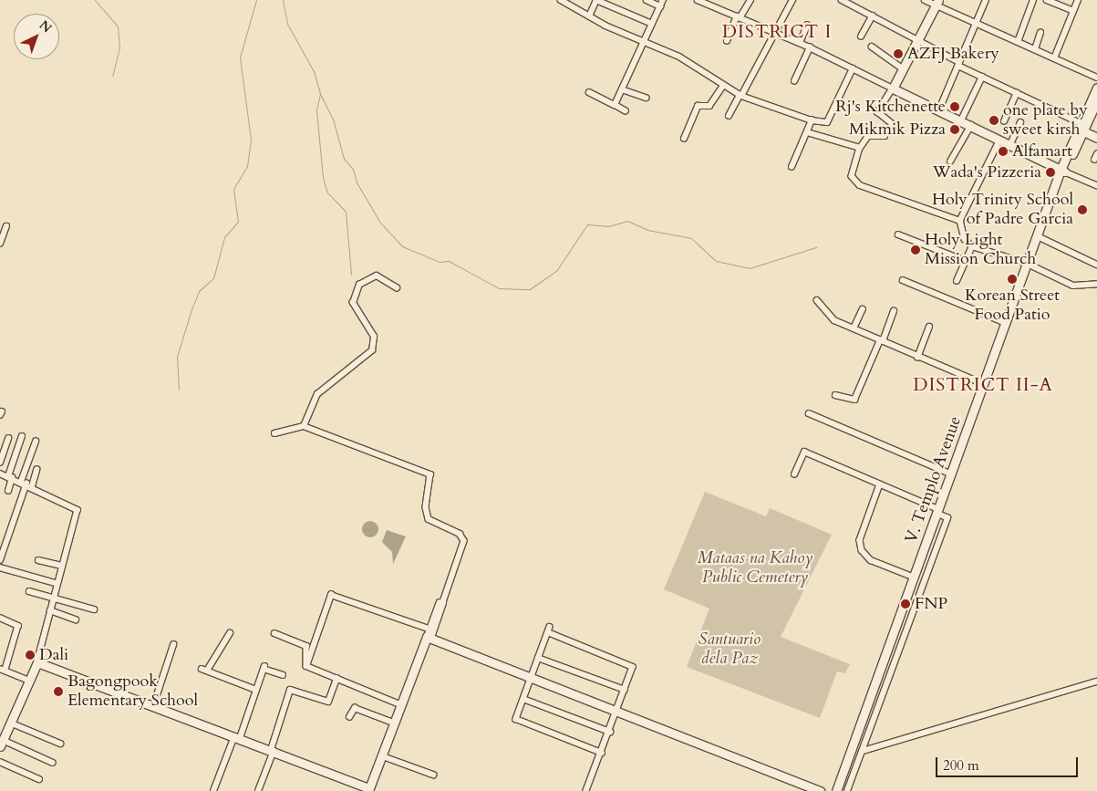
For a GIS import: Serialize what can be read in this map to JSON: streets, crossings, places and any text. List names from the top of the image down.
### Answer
{
  "streets": {
    "main road": ["V. Templo Avenue"]
  },
  "districts": ["DISTRICT I", "DISTRICT II-A"],
  "parks": ["Mataas na Kahoy Public Cemetery", "Santuario dela Paz"],
  "places": [
    "AZFJ Bakery",
    "Rj's Kitchenette",
    "one plate by sweet kirsh",
    "Mikmik Pizza",
    "Alfamart",
    "Wada's Pizzeria",
    "Holy Trinity School of Padre Garcia",
    "Holy Light Mission Church",
    "Korean Street Food Patio",
    "FNP",
    "Dali",
    "Bagongpook Elementary School"
  ],
  "scale_bar": "200 m",
  "north": "top right"
}
